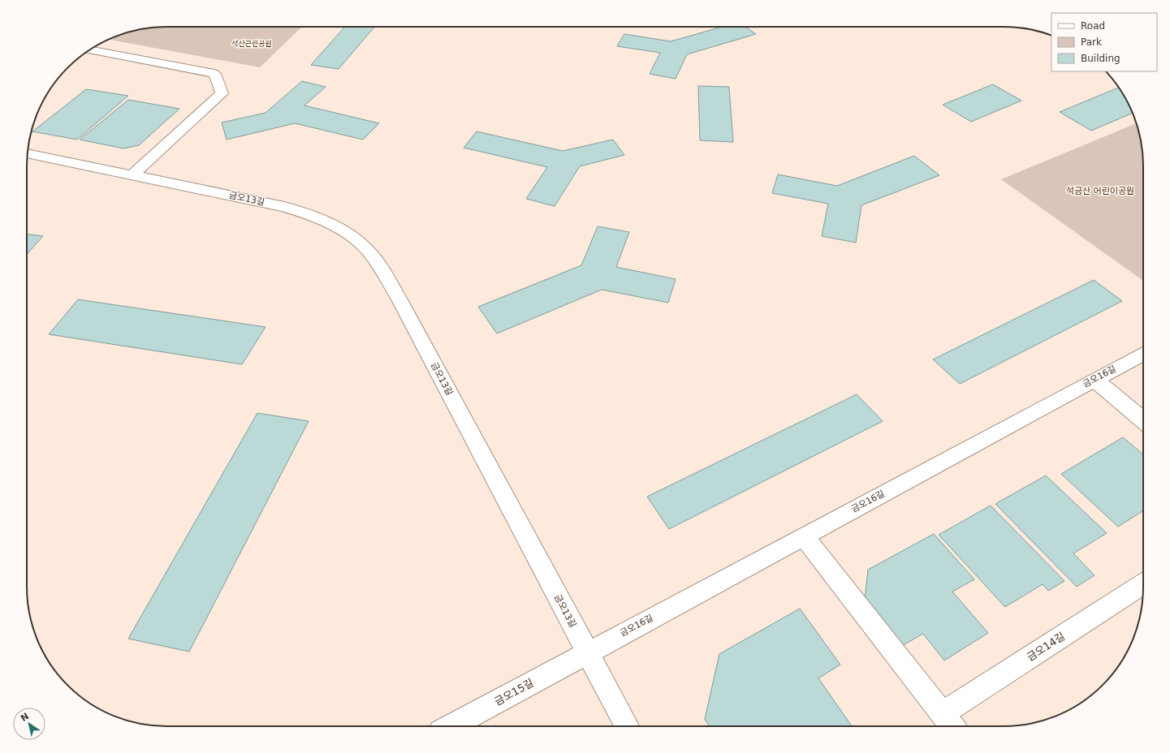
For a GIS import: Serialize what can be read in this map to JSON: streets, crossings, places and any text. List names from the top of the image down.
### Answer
{
  "streets": {
    "street": [
      "금오13길",
      "금오16길",
      "금오14길",
      "금오15길"
    ]
  },
  "crossings": [
    ["금오13길", "금오16길"],
    ["금오13길", "금오15길"],
    ["금오16길", "금오15길"]
  ],
  "parks": ["석산근린공원", "석금산 어린이공원"],
  "legend": ["Road", "Park", "Building"],
  "north": "top left"
}
